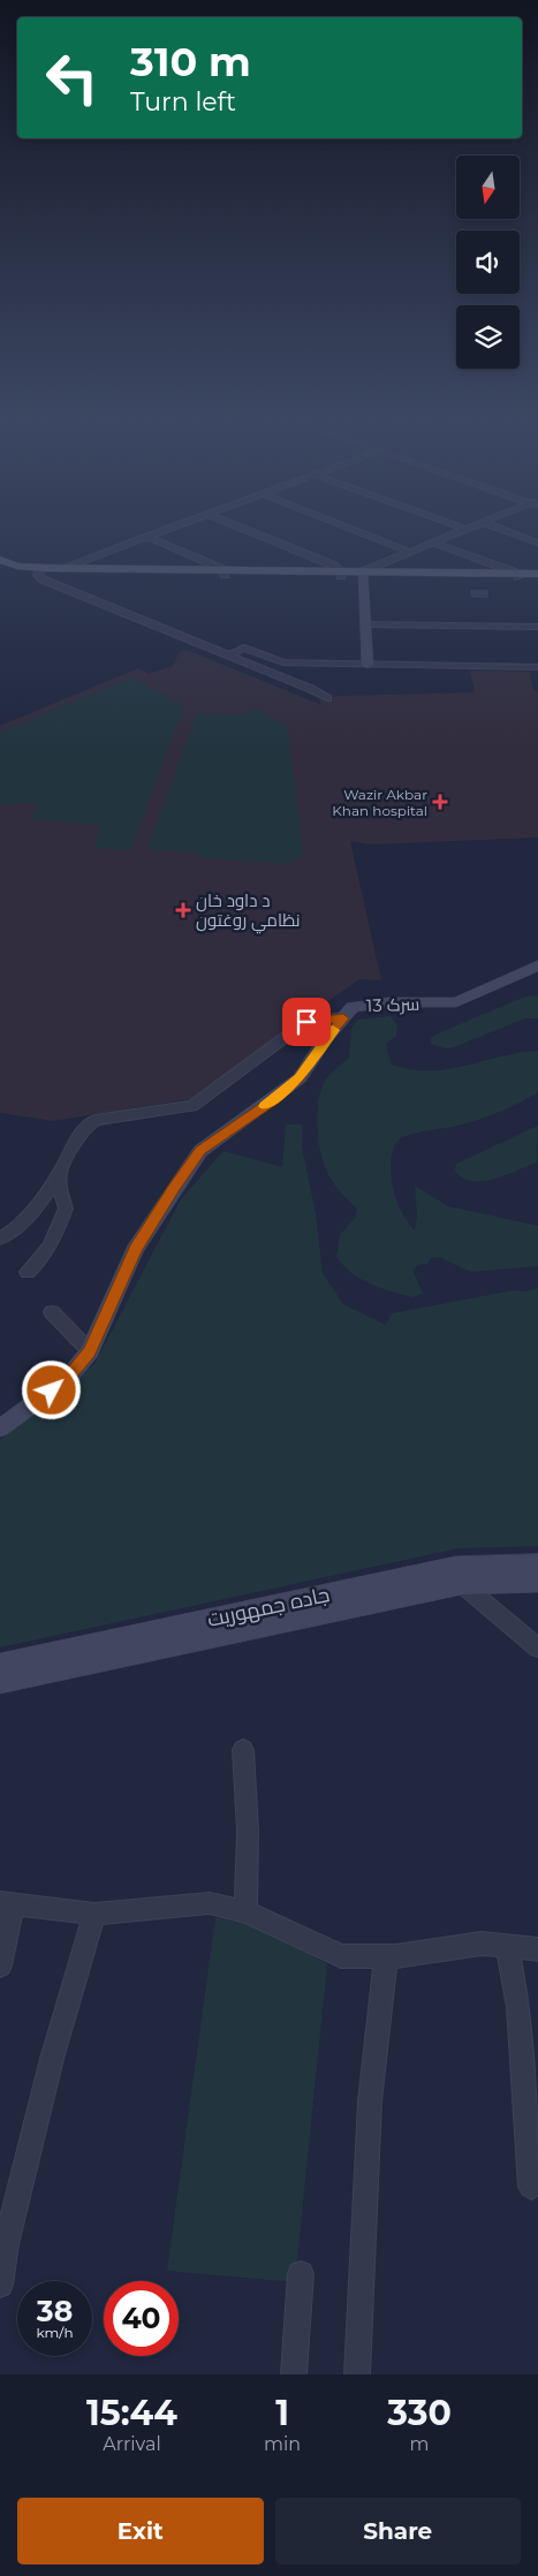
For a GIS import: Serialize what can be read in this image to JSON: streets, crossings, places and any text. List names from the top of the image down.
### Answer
{
  "streets": {
    "street": ["سرک 13", "جاده جمهوریت"]
  },
  "places": {
    "health": ["Wazir Akbar Khan hospital", "د داود خان نظامي روغتون"]
  },
  "north": "bottom",
  "page": {
    "turn": ["310 m", "Turn left"],
    "speed": "38 km/h",
    "limit": "40",
    "eta": [
      "15:44",
      "Arrival",
      "1",
      "min",
      "330",
      "m"
    ],
    "buttons": ["Exit", "Share"]
  }
}
